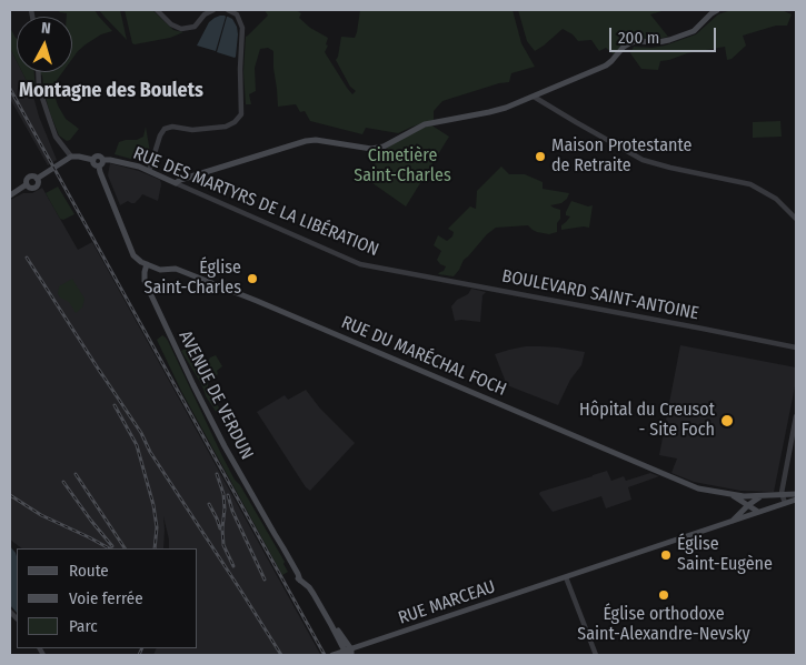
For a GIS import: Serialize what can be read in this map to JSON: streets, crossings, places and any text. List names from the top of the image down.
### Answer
{
  "streets": {
    "main road": [
      "RUE DES MARTYRS DE LA LIBÉRATION",
      "RUE DU MARÉCHAL FOCH",
      "AVENUE DE VERDUN",
      "RUE MARCEAU"
    ],
    "street": ["BOULEVARD SAINT-ANTOINE"]
  },
  "crossings": [
    ["RUE DES MARTYRS DE LA LIBÉRATION", "BOULEVARD SAINT-ANTOINE"],
    ["RUE DU MARÉCHAL FOCH", "AVENUE DE VERDUN"],
    ["AVENUE DE VERDUN", "RUE MARCEAU"]
  ],
  "districts": ["Montagne des Boulets"],
  "parks": ["Cimetière Saint-Charles"],
  "places": [
    "Maison Protestante de Retraite",
    "Église Saint-Charles",
    "Hôpital du Creusot - Site Foch",
    "Église Saint-Eugène",
    "Église orthodoxe Saint-Alexandre-Nevsky"
  ],
  "legend": ["Route", "Voie ferrée", "Parc"],
  "scale_bar": "200 m",
  "north": "top"
}
